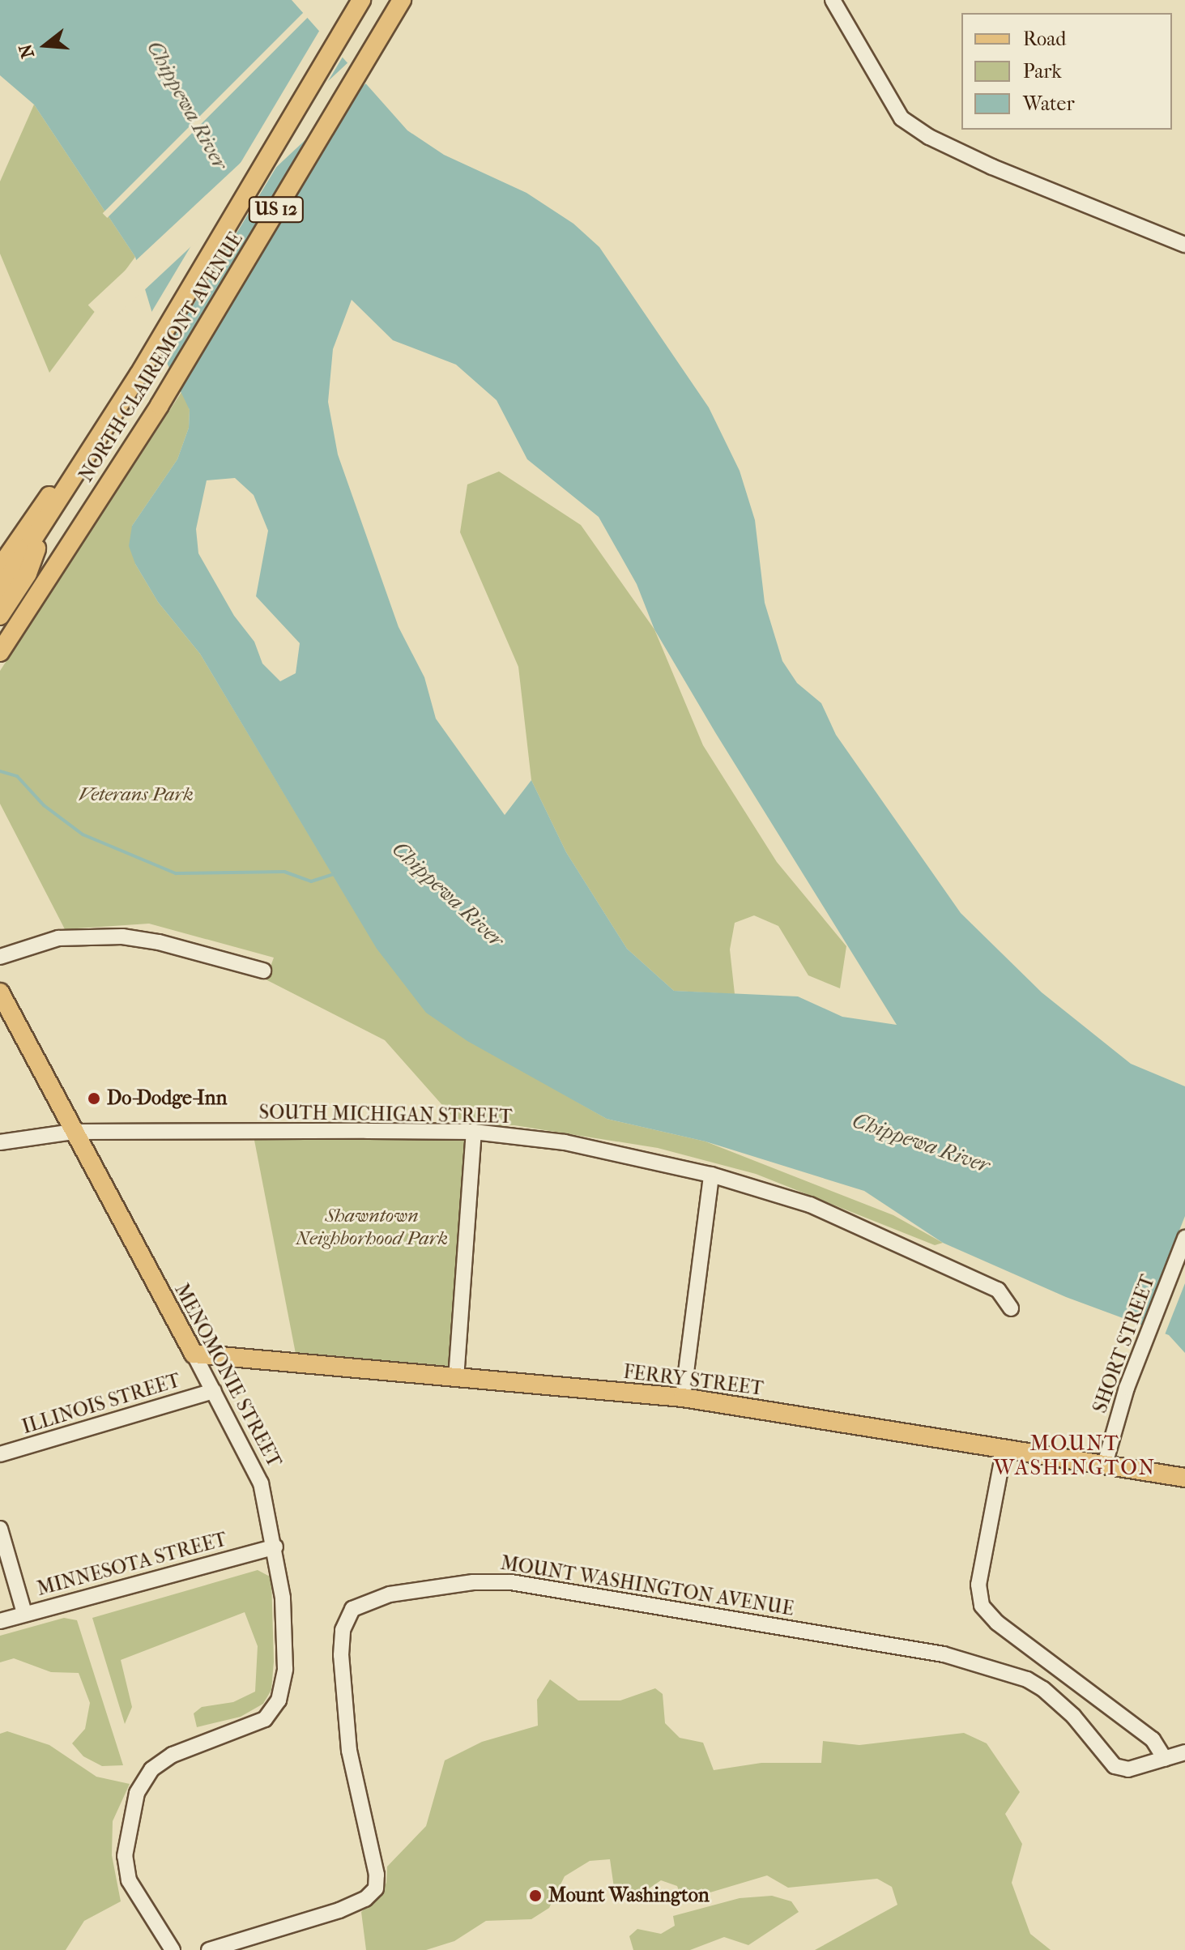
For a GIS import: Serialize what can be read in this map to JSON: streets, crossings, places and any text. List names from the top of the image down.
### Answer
{
  "streets": {
    "main road": [
      "US 12",
      "NORTH CLAIREMONT AVENUE",
      "MENOMONIE STREET",
      "FERRY STREET"
    ],
    "street": [
      "SOUTH MICHIGAN STREET",
      "SHORT STREET",
      "ILLINOIS STREET",
      "MINNESOTA STREET",
      "MOUNT WASHINGTON AVENUE"
    ]
  },
  "crossings": [
    ["SOUTH MICHIGAN STREET", "MENOMONIE STREET"],
    ["SHORT STREET", "FERRY STREET"],
    ["MENOMONIE STREET", "FERRY STREET"],
    ["MENOMONIE STREET", "ILLINOIS STREET"],
    ["MENOMONIE STREET", "MINNESOTA STREET"]
  ],
  "districts": ["MOUNT WASHINGTON"],
  "water": ["Chippewa River"],
  "parks": ["Veterans Park", "Shawntown Neighborhood Park"],
  "places": ["Do-Dodge-Inn", "Mount Washington"],
  "legend": ["Road", "Park", "Water"],
  "north": "left"
}
